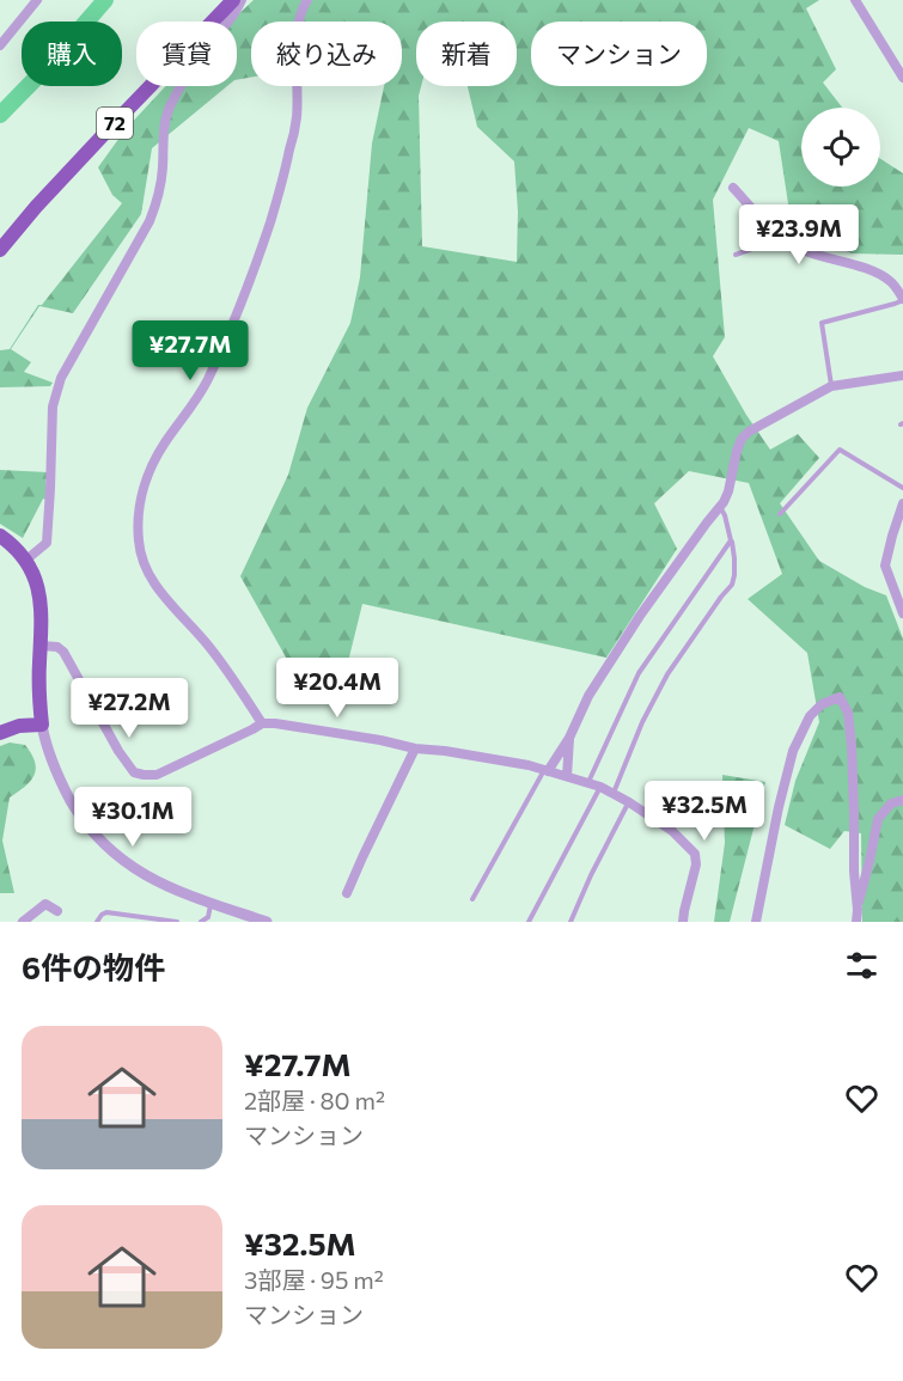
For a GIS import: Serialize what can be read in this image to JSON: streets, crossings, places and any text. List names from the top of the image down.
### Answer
{
  "streets": {
    "main road": ["72"]
  },
  "page": {
    "chip": [
      "購入",
      "賃貸",
      "絞り込み",
      "新着",
      "マンション"
    ],
    "price": [
      "¥23.9M",
      "¥27.7M",
      "¥20.4M",
      "¥27.2M",
      "¥32.5M",
      "¥30.1M"
    ],
    "heading": "6件の物件",
    "list": [
      {
        "name": "¥27.7M",
        "note": "2部屋 · 80 m² · マンション"
      },
      {
        "name": "¥32.5M",
        "note": "3部屋 · 95 m² · マンション"
      }
    ]
  }
}
